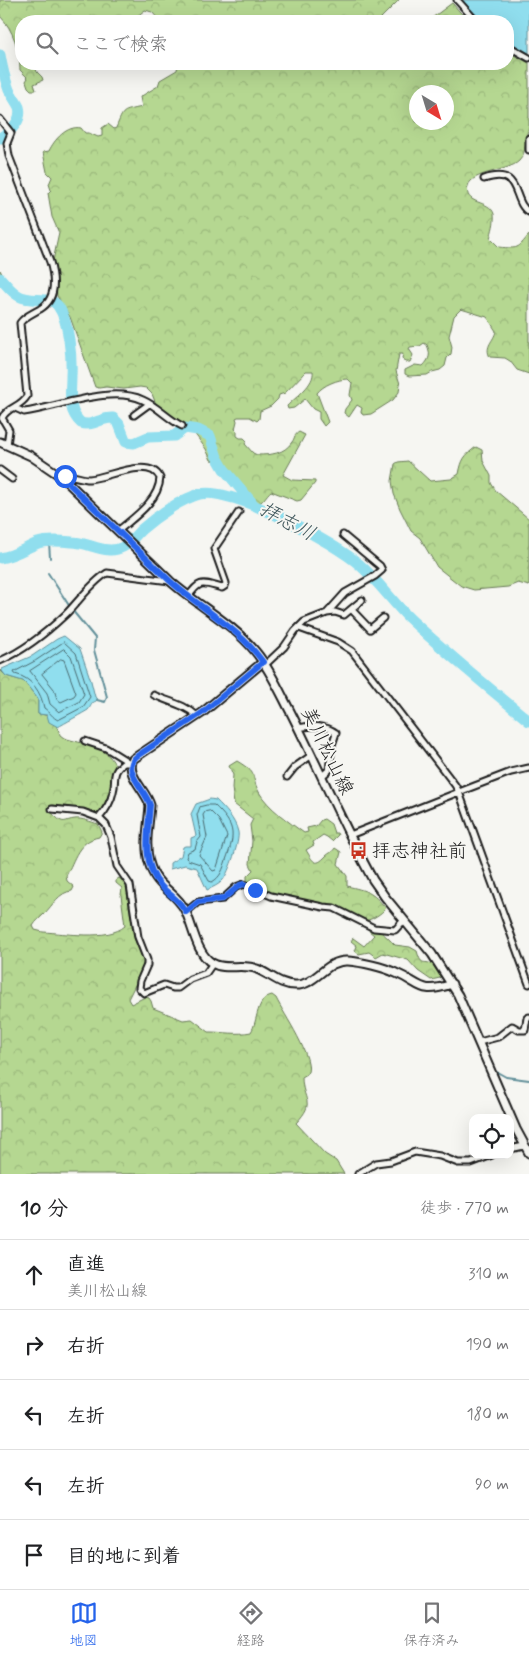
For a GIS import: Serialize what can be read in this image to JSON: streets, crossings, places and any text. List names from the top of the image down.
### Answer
{
  "streets": {
    "main road": ["美川松山線"]
  },
  "water": ["拝志川"],
  "places": {
    "bus stop": ["拝志神社前"]
  },
  "north": "bottom right",
  "page": {
    "search": "ここで検索",
    "heading": ["10 分", "徒歩 · 770 m"],
    "list": [
      ["直進", "美川松山線", "310 m"],
      ["右折", "190 m"],
      ["左折", "180 m"],
      ["左折", "90 m"],
      "目的地に到着"
    ],
    "nav": ["地図", "経路", "保存済み"]
  }
}
